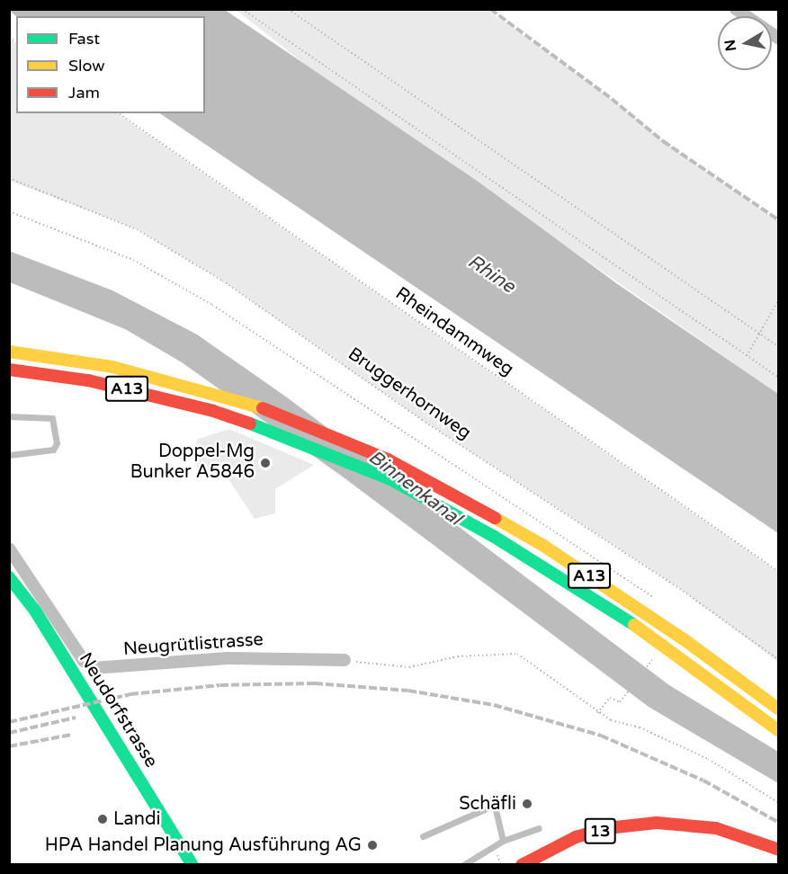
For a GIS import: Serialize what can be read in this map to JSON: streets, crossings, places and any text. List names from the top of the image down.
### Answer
{
  "streets": {
    "main road": ["A13", "Neudorfstrasse", "13"],
    "street": ["Neugrütlistrasse"],
    "path": ["Rheindammweg", "Bruggerhornweg"]
  },
  "water": ["Rhine", "Binnenkanal"],
  "places": [
    "Doppel-Mg Bunker A5846",
    "Schäfli",
    "Landi",
    "HPA Handel Planung Ausführung AG"
  ],
  "legend": ["Fast", "Slow", "Jam"],
  "north": "left"
}
